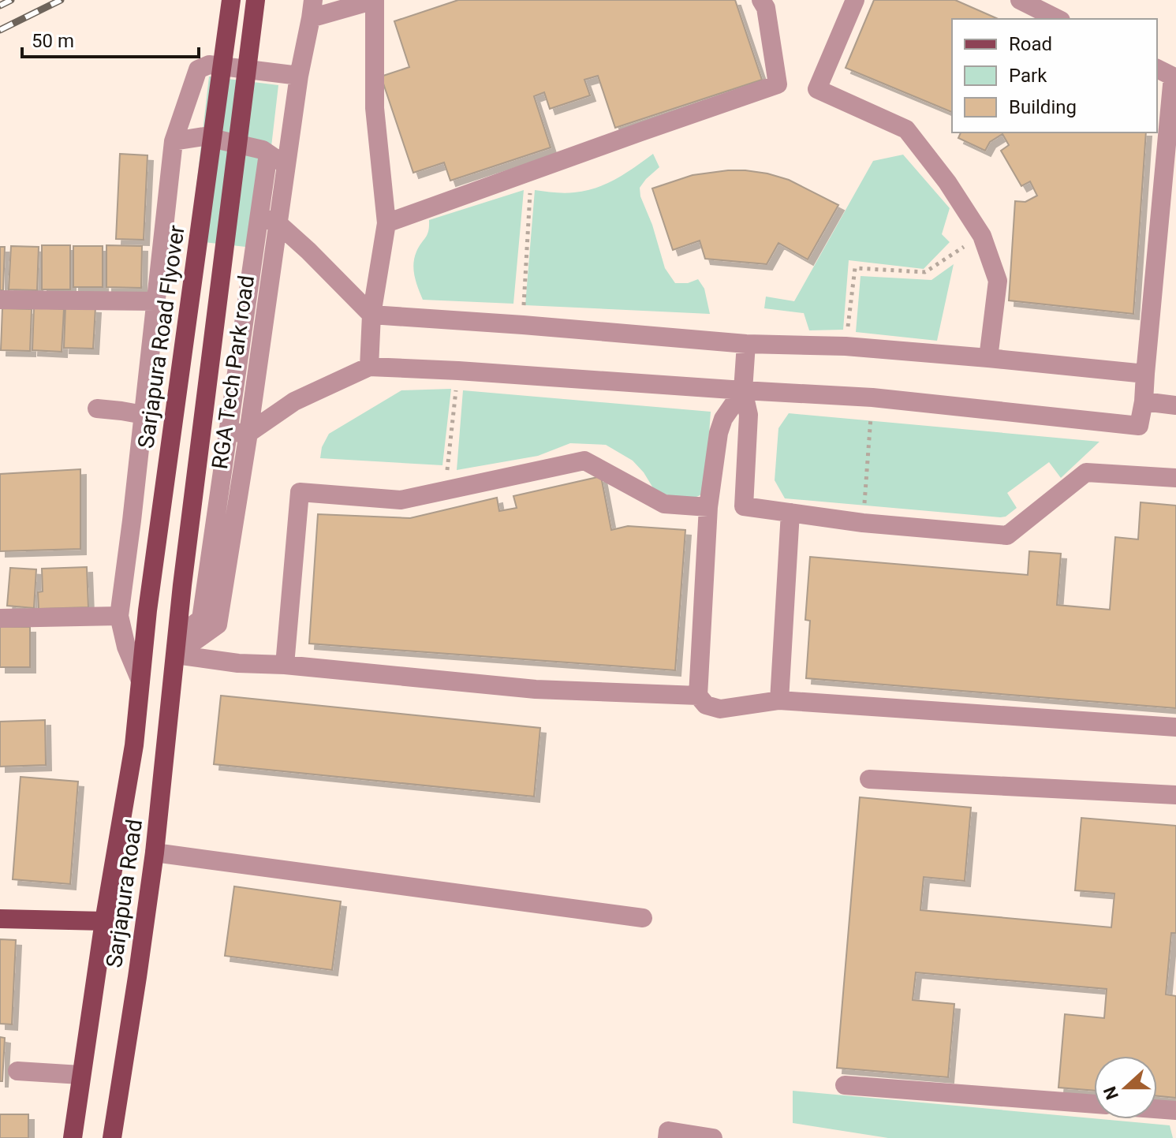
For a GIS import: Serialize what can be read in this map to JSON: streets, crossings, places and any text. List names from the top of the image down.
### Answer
{
  "streets": {
    "main road": ["Sarjapura Road Flyover", "Sarjapura Road"],
    "street": ["RGA Tech Park road"]
  },
  "crossings": [
    ["Sarjapura Road Flyover", "Sarjapura Road"],
    ["RGA Tech Park road", "Sarjapura Road"]
  ],
  "legend": ["Road", "Park", "Building"],
  "scale_bar": "50 m",
  "north": "left"
}
